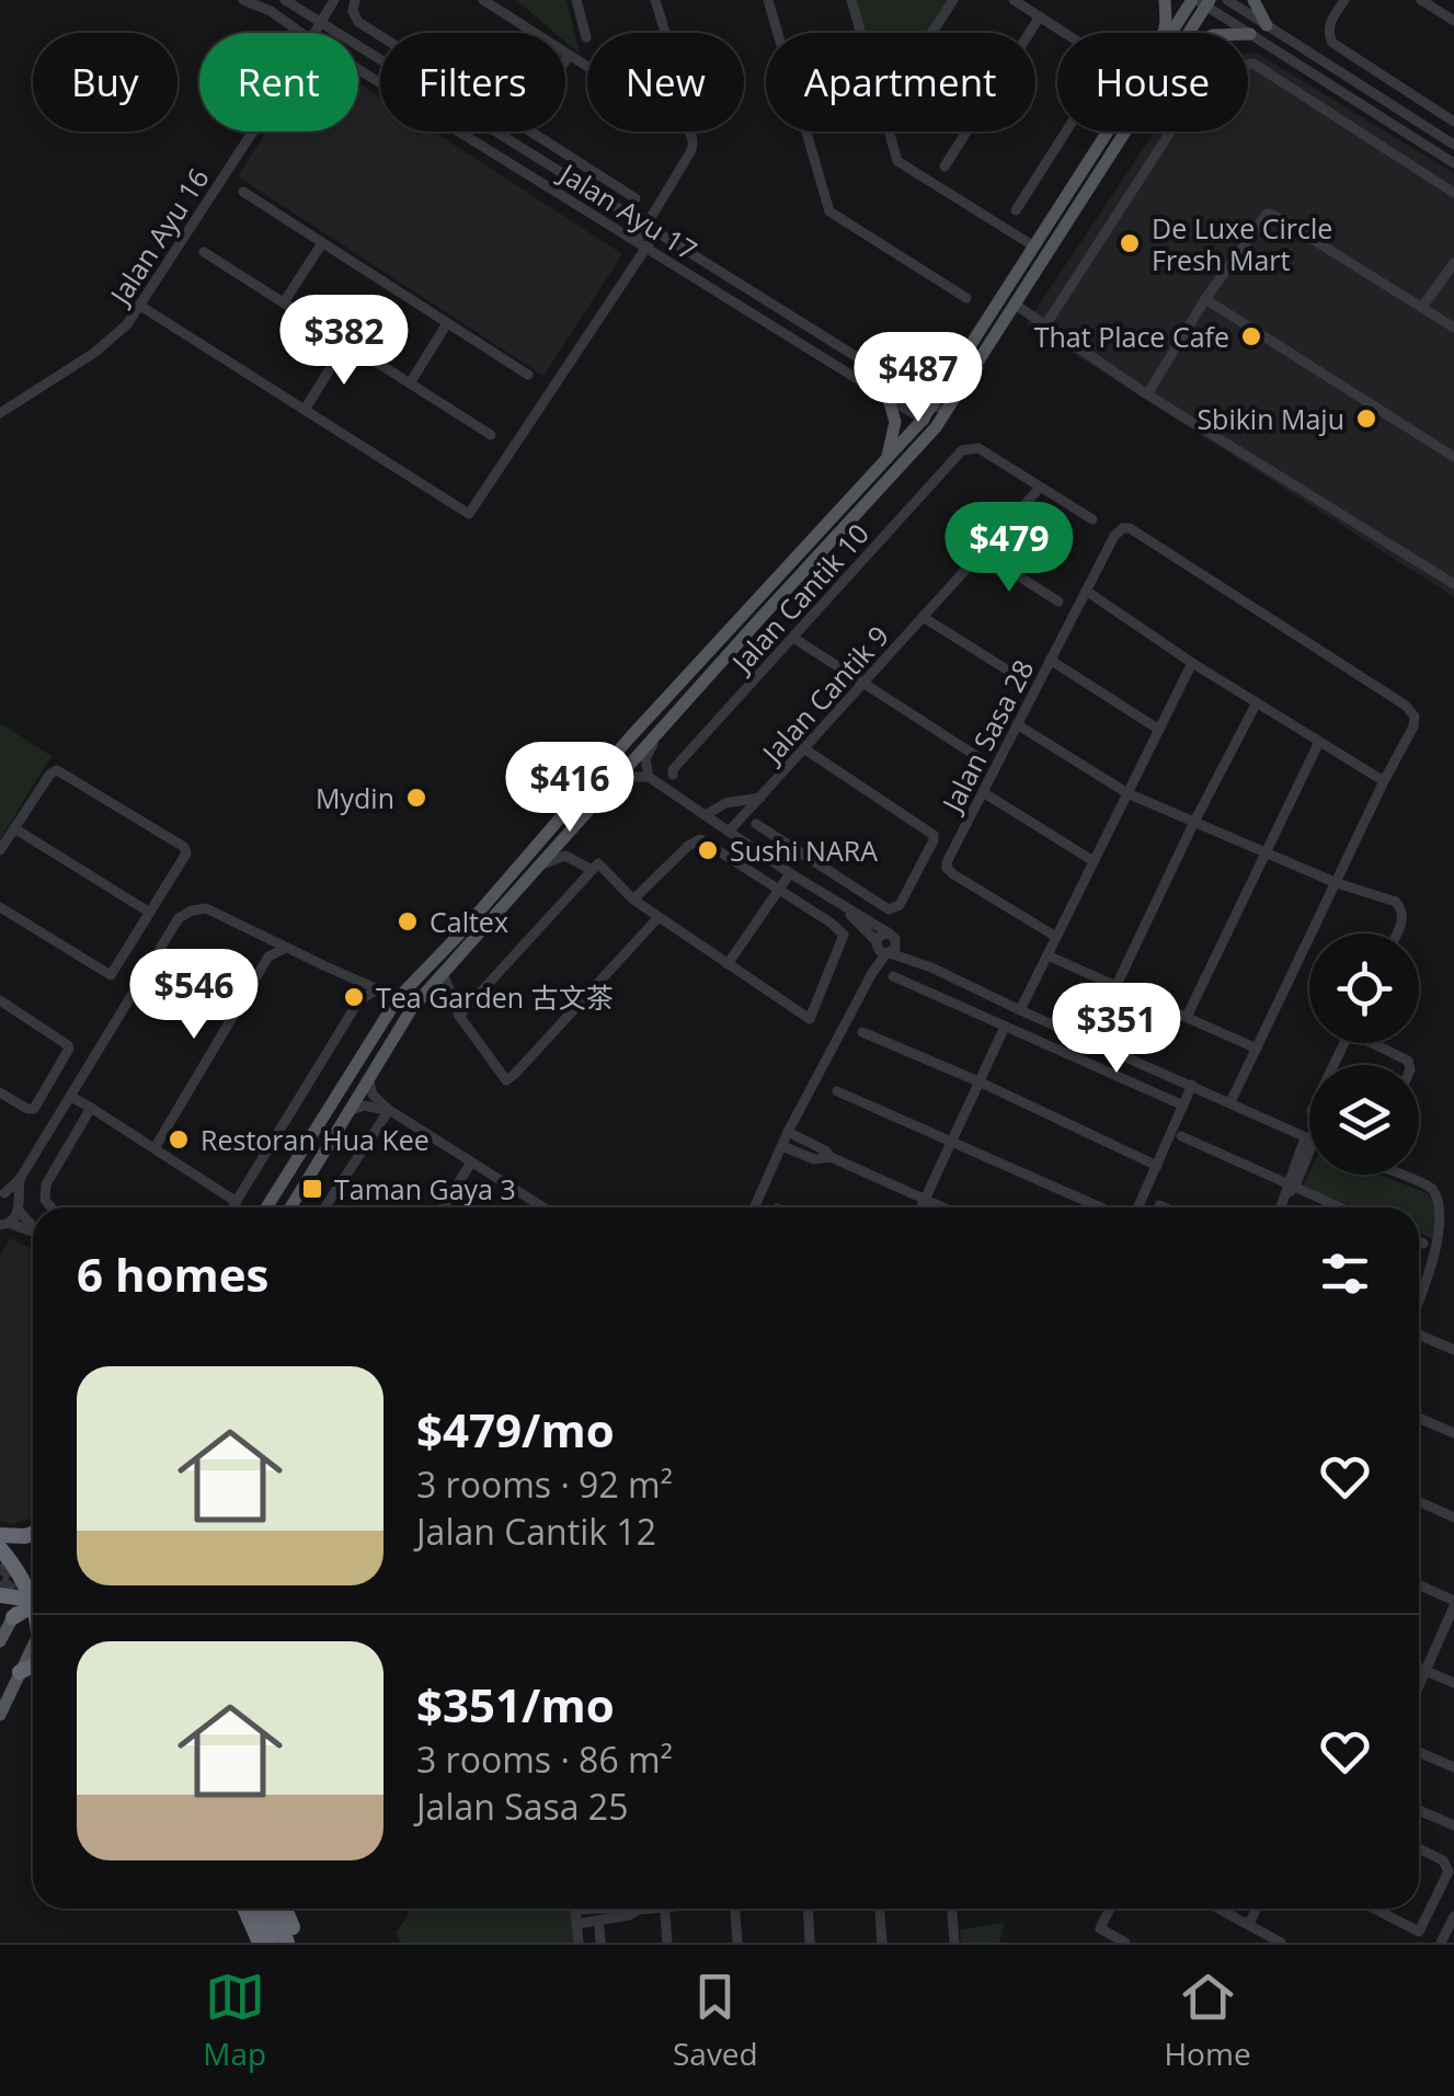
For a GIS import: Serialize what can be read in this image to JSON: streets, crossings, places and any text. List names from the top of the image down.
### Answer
{
  "streets": {
    "street": [
      "Jalan Ayu 17",
      "Jalan Ayu 16",
      "Jalan Cantik 10",
      "Jalan Cantik 9",
      "Jalan Sasa 28"
    ]
  },
  "crossings": [
    ["Jalan Ayu 17", "Jalan Ayu 16"],
    ["Jalan Cantik 10", "Jalan Cantik 9"]
  ],
  "places": {
    "other": [
      "De Luxe Circle Fresh Mart",
      "That Place Cafe",
      "Sbikin Maju",
      "Mydin",
      "Sushi NARA",
      "Caltex",
      "Tea Garden 古文茶",
      "Restoran Hua Kee"
    ],
    "transit": ["Taman Gaya 3"]
  },
  "page": {
    "chip": [
      "Buy",
      "Rent",
      "Filters",
      "New",
      "Apartment",
      "House"
    ],
    "price": [
      "$382",
      "$487",
      "$479",
      "$416",
      "$546",
      "$351"
    ],
    "heading": "6 homes",
    "list": [
      {
        "name": "$479/mo",
        "note": "3 rooms · 92 m² · Jalan Cantik 12"
      },
      {
        "name": "$351/mo",
        "note": "3 rooms · 86 m² · Jalan Sasa 25"
      }
    ],
    "tabs": ["Map", "Saved", "Home"]
  }
}
